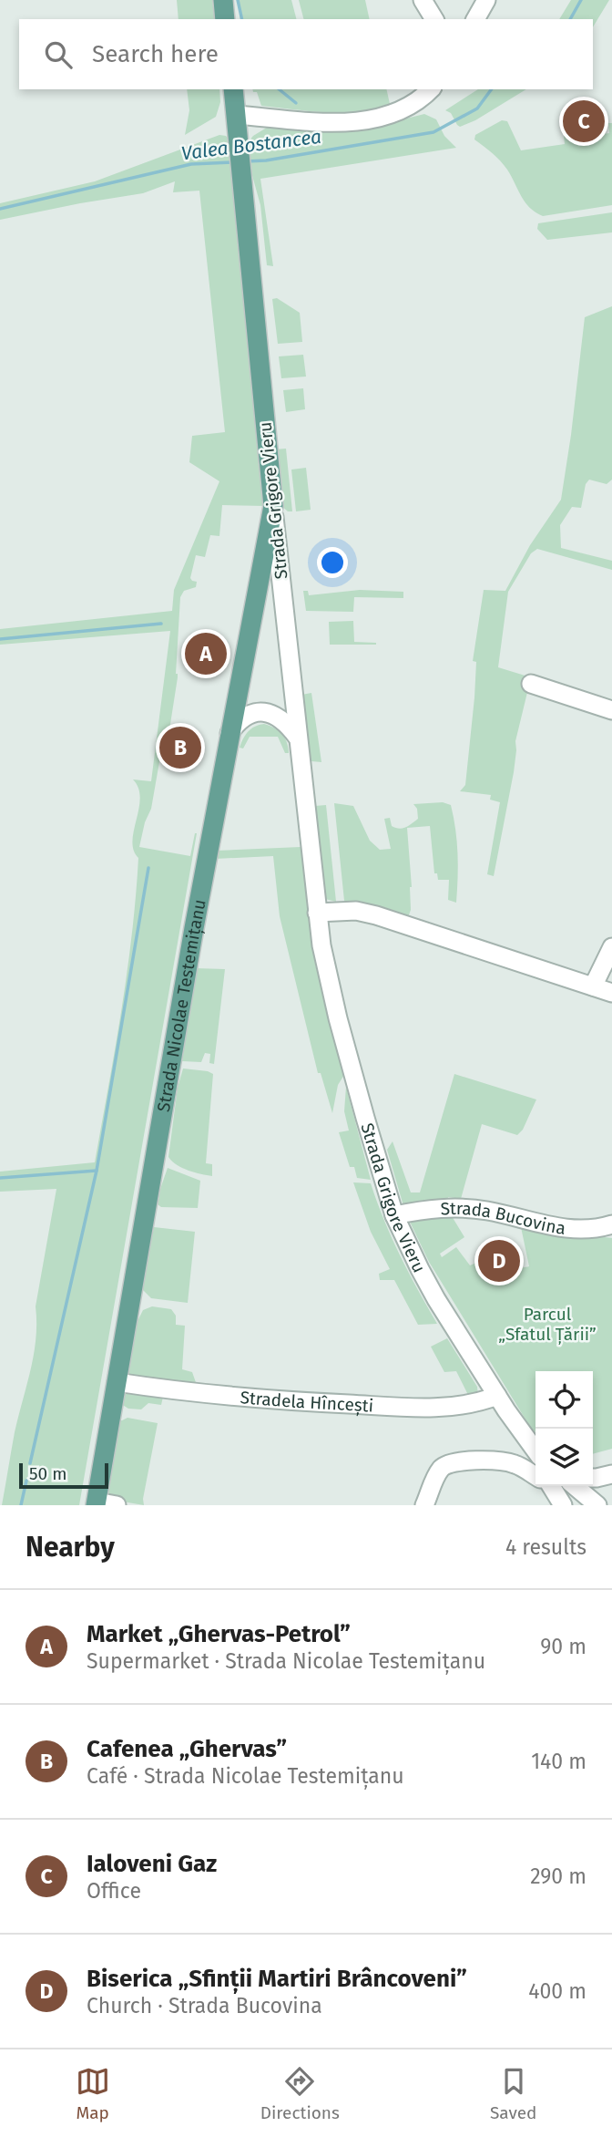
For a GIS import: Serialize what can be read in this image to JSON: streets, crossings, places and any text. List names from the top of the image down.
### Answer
{
  "streets": {
    "main road": ["Strada Grigore Vieru", "Strada Nicolae Testemițanu"],
    "street": ["Strada Bucovina", "Stradela Hîncești"]
  },
  "crossings": [
    ["Strada Grigore Vieru", "Strada Nicolae Testemițanu"],
    ["Strada Grigore Vieru", "Strada Bucovina"],
    ["Strada Grigore Vieru", "Stradela Hîncești"],
    ["Strada Nicolae Testemițanu", "Stradela Hîncești"]
  ],
  "water": ["Valea Bostancea"],
  "parks": ["Parcul „Sfatul Țării”"],
  "scale_bar": "50 m",
  "page": {
    "search": "Search here",
    "pins": [
      "C",
      "A",
      "B",
      "D"
    ],
    "scale": "50 m",
    "heading": ["Nearby", "4 results"],
    "list": [
      {
        "mark": "A",
        "name": "Market „Ghervas-Petrol”",
        "note": "Supermarket · Strada Nicolae Testemițanu",
        "value": "90 m"
      },
      {
        "mark": "B",
        "name": "Cafenea „Ghervas”",
        "note": "Café · Strada Nicolae Testemițanu",
        "value": "140 m"
      },
      {
        "mark": "C",
        "name": "Ialoveni Gaz",
        "note": "Office",
        "value": "290 m"
      },
      {
        "mark": "D",
        "name": "Biserica „Sfinții Martiri Brâncoveni”",
        "note": "Church · Strada Bucovina",
        "value": "400 m"
      }
    ],
    "nav": ["Map", "Directions", "Saved"]
  }
}
